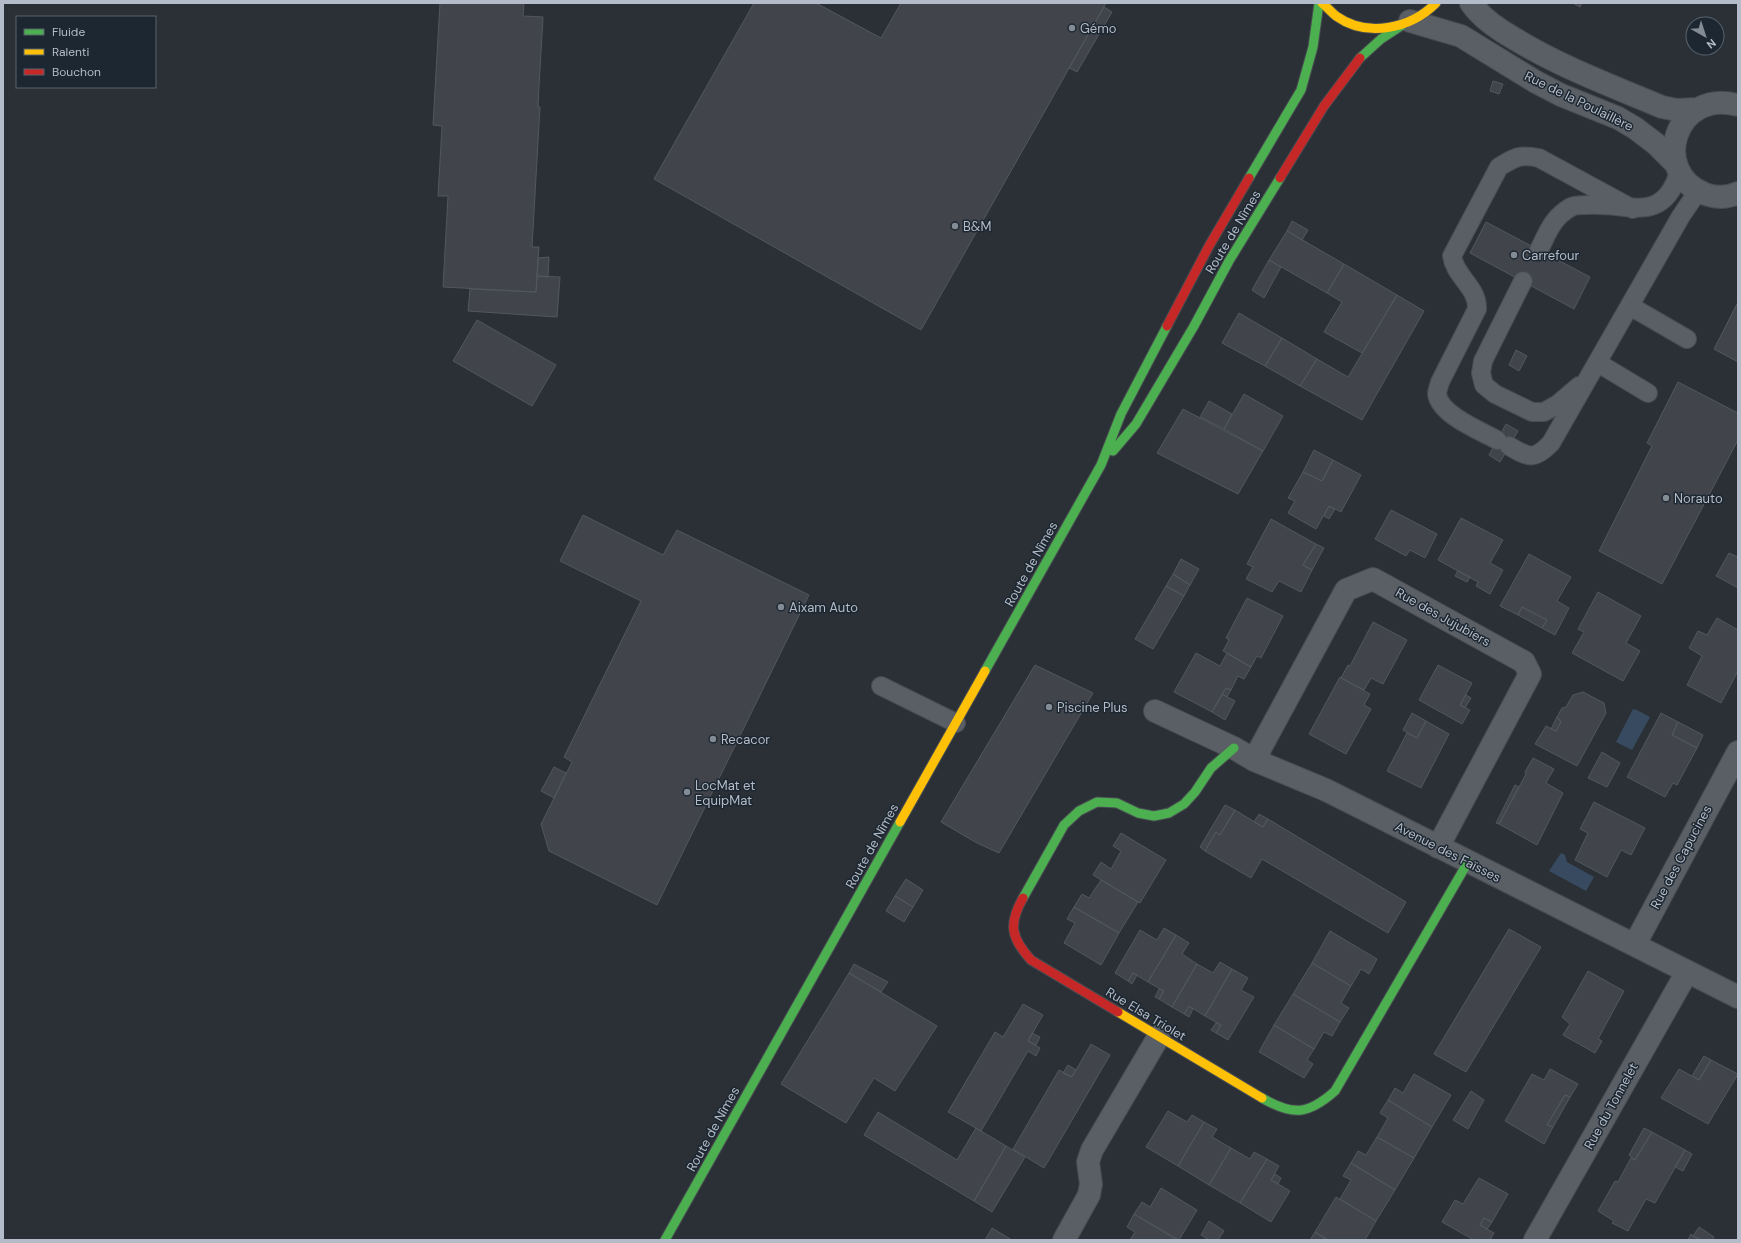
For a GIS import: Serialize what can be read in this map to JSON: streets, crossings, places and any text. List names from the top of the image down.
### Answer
{
  "streets": {
    "main road": ["Route de Nîmes", "Rue Elsa Triolet"],
    "street": [
      "Rue de la Poulaillère",
      "Rue des Jujubiers",
      "Avenue des Faïsses",
      "Rue des Capucines",
      "Rue du Tonnelet"
    ]
  },
  "crossings": [
    ["Rue de la Poulaillère", "Route de Nîmes"],
    ["Rue des Jujubiers", "Avenue des Faïsses"],
    ["Avenue des Faïsses", "Rue des Capucines"],
    ["Avenue des Faïsses", "Rue Elsa Triolet"],
    ["Avenue des Faïsses", "Rue du Tonnelet"]
  ],
  "places": [
    "Gémo",
    "B&M",
    "Carrefour",
    "Norauto",
    "Aixam Auto",
    "Piscine Plus",
    "Recacor",
    "LocMat et EquipMat"
  ],
  "legend": ["Fluide", "Ralenti", "Bouchon"],
  "north": "bottom right"
}
